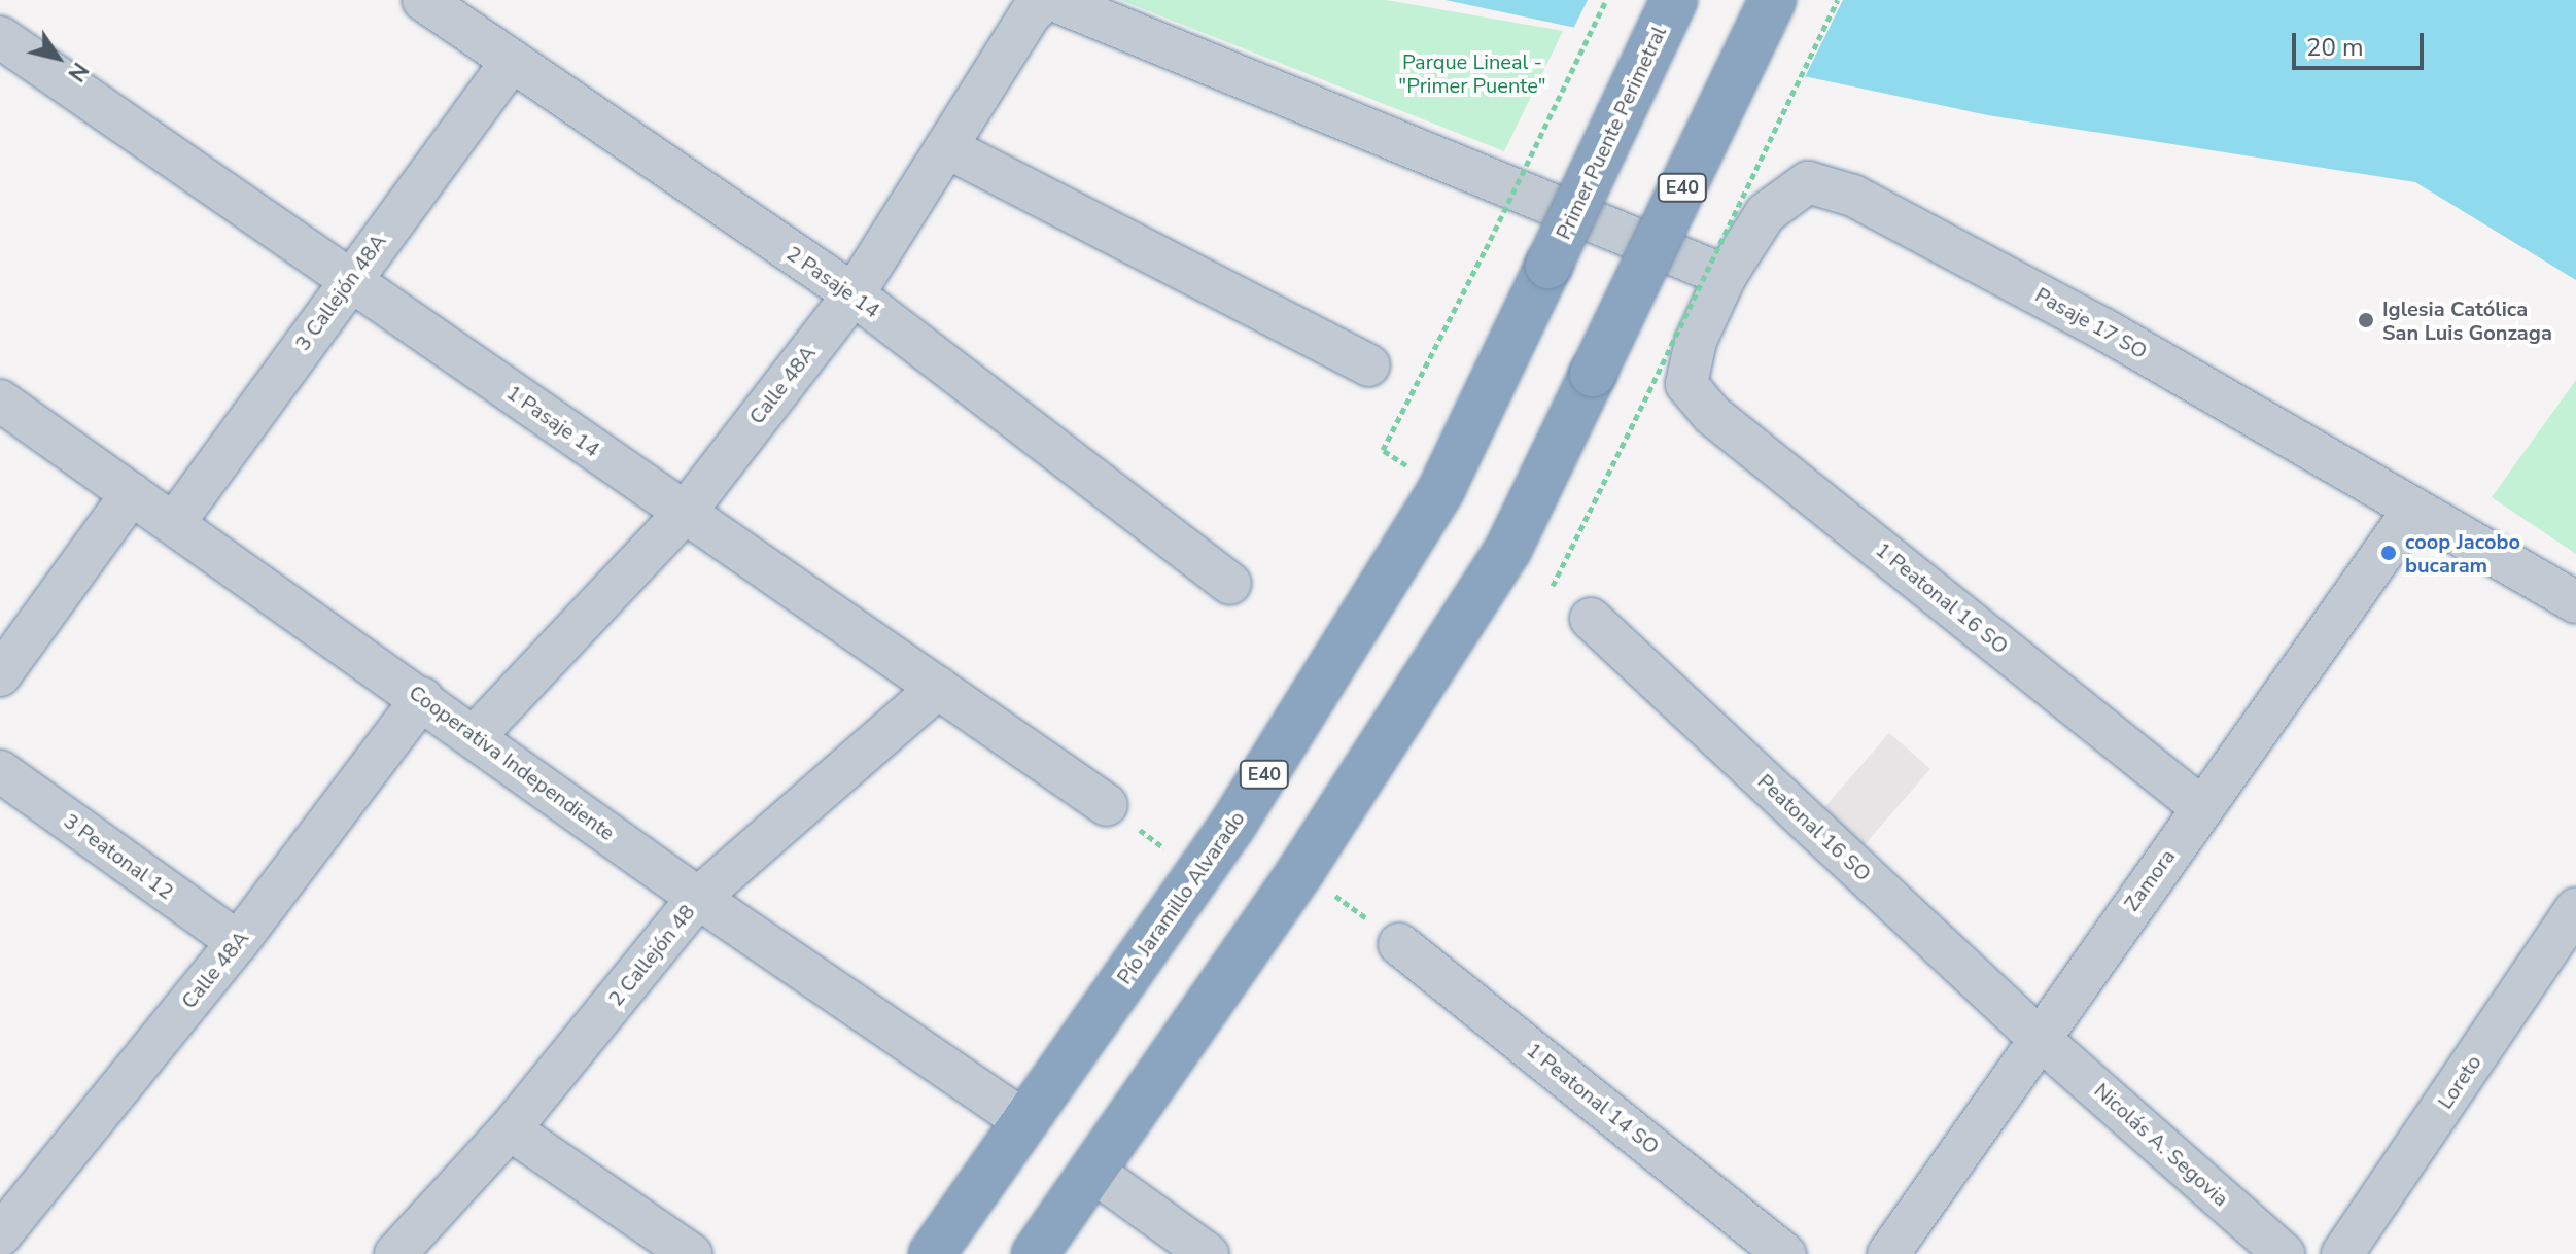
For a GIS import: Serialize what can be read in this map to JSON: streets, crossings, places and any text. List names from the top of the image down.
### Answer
{
  "streets": {
    "highway": ["Primer Puente Perimetral", "E40", "Pío Jaramillo Alvarado"],
    "street": [
      "2 Pasaje 14",
      "3 Callejón 48A",
      "Pasaje 17 SO",
      "Calle 48A",
      "1 Pasaje 14",
      "1 Peatonal 16 SO",
      "Cooperativa Independiente",
      "Peatonal 16 SO",
      "3 Peatonal 12",
      "Zamora",
      "2 Callejón 48",
      "Loreto",
      "1 Peatonal 14 SO",
      "Nicolás A. Segovia"
    ]
  },
  "crossings": [
    ["Primer Puente Perimetral", "Pío Jaramillo Alvarado"],
    ["2 Pasaje 14", "3 Callejón 48A"],
    ["2 Pasaje 14", "Calle 48A"],
    ["3 Callejón 48A", "1 Pasaje 14"],
    ["3 Callejón 48A", "Cooperativa Independiente"],
    ["Pasaje 17 SO", "1 Peatonal 16 SO"],
    ["Pasaje 17 SO", "Zamora"],
    ["Calle 48A", "1 Pasaje 14"],
    ["Calle 48A", "Cooperativa Independiente"],
    ["Calle 48A", "3 Peatonal 12"],
    ["1 Pasaje 14", "2 Callejón 48"],
    ["1 Peatonal 16 SO", "Zamora"],
    ["Cooperativa Independiente", "Pío Jaramillo Alvarado"],
    ["Cooperativa Independiente", "2 Callejón 48"],
    ["Peatonal 16 SO", "Zamora"],
    ["Peatonal 16 SO", "Nicolás A. Segovia"],
    ["Zamora", "Nicolás A. Segovia"]
  ],
  "parks": ["Parque Lineal - \"Primer Puente\""],
  "places": ["Iglesia Católica San Luis Gonzaga", "coop Jacobo bucaram"],
  "scale_bar": "20 m",
  "north": "bottom right"
}
